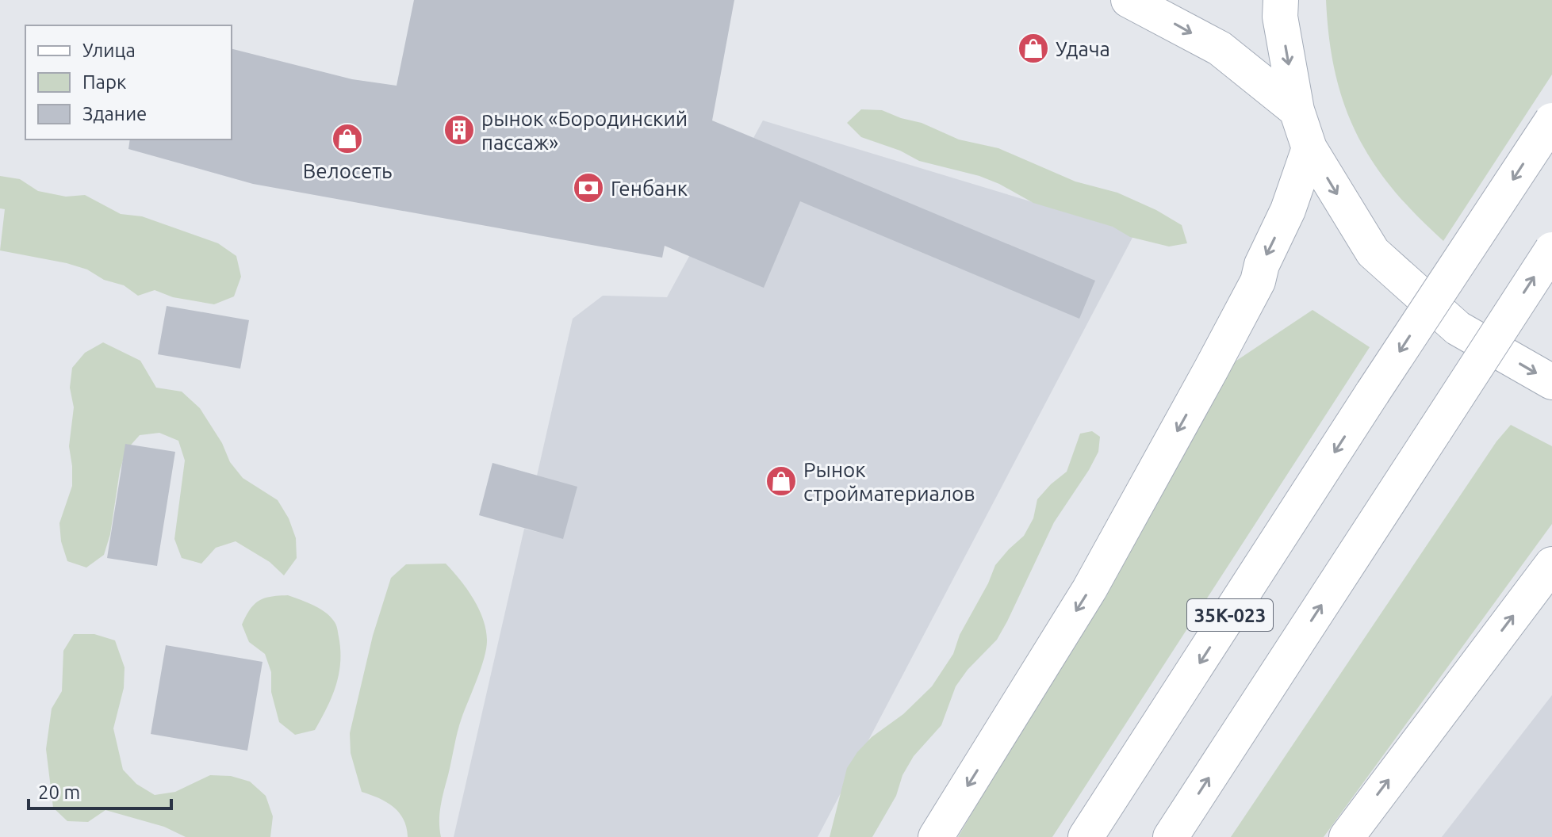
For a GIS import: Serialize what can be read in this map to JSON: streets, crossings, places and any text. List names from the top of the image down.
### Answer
{
  "streets": {
    "main road": ["35К-023"]
  },
  "places": {
    "shop": ["Удача", "Велосеть", "Рынок стройматериалов"],
    "building": ["рынок «Бородинский пассаж»"],
    "bank": ["Генбанк"]
  },
  "legend": ["Улица", "Парк", "Здание"],
  "scale_bar": "20 m"
}
